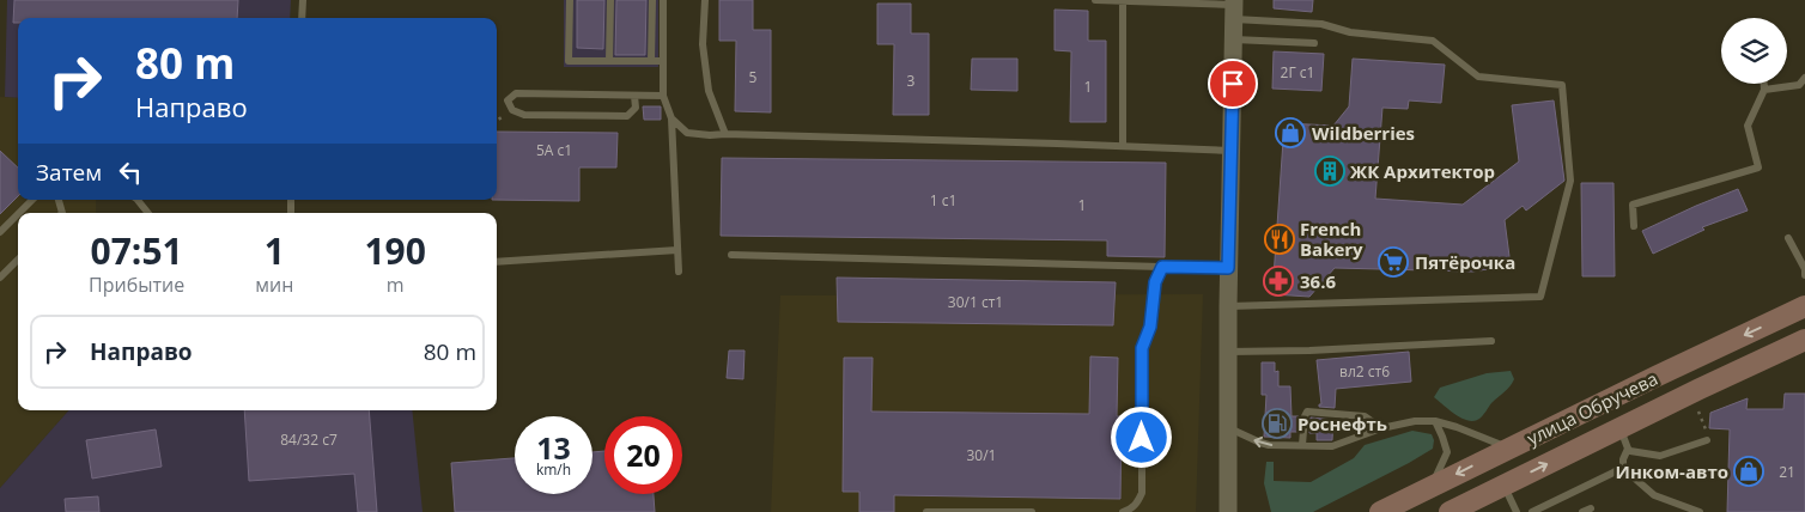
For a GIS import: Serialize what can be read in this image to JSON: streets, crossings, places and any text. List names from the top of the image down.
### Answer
{
  "streets": {
    "main road": ["улица Обручева"]
  },
  "places": {
    "shop": ["Wildberries", "Инком-авто"],
    "building": ["ЖК Архитектор"],
    "restaurant": ["French Bakery"],
    "supermarket": ["Пятёрочка"],
    "pharmacy": ["36.6"],
    "fuel station": ["Роснефть"]
  },
  "house_numbers": [
    "2Г с1",
    "5",
    "3",
    "1",
    "5А с1",
    "1 с1",
    "1",
    "30/1 ст1",
    "вл2 ст6",
    "84/32 с7",
    "30/1",
    "21"
  ],
  "page": {
    "turn": ["80 m", "Направо"],
    "then": "Затем",
    "eta": [
      "07:51",
      "Прибытие",
      "1",
      "мин",
      "190",
      "m"
    ],
    "list": [
      {
        "name": "Направо",
        "value": "80 m"
      }
    ],
    "speed": "13 km/h",
    "limit": "20"
  }
}
